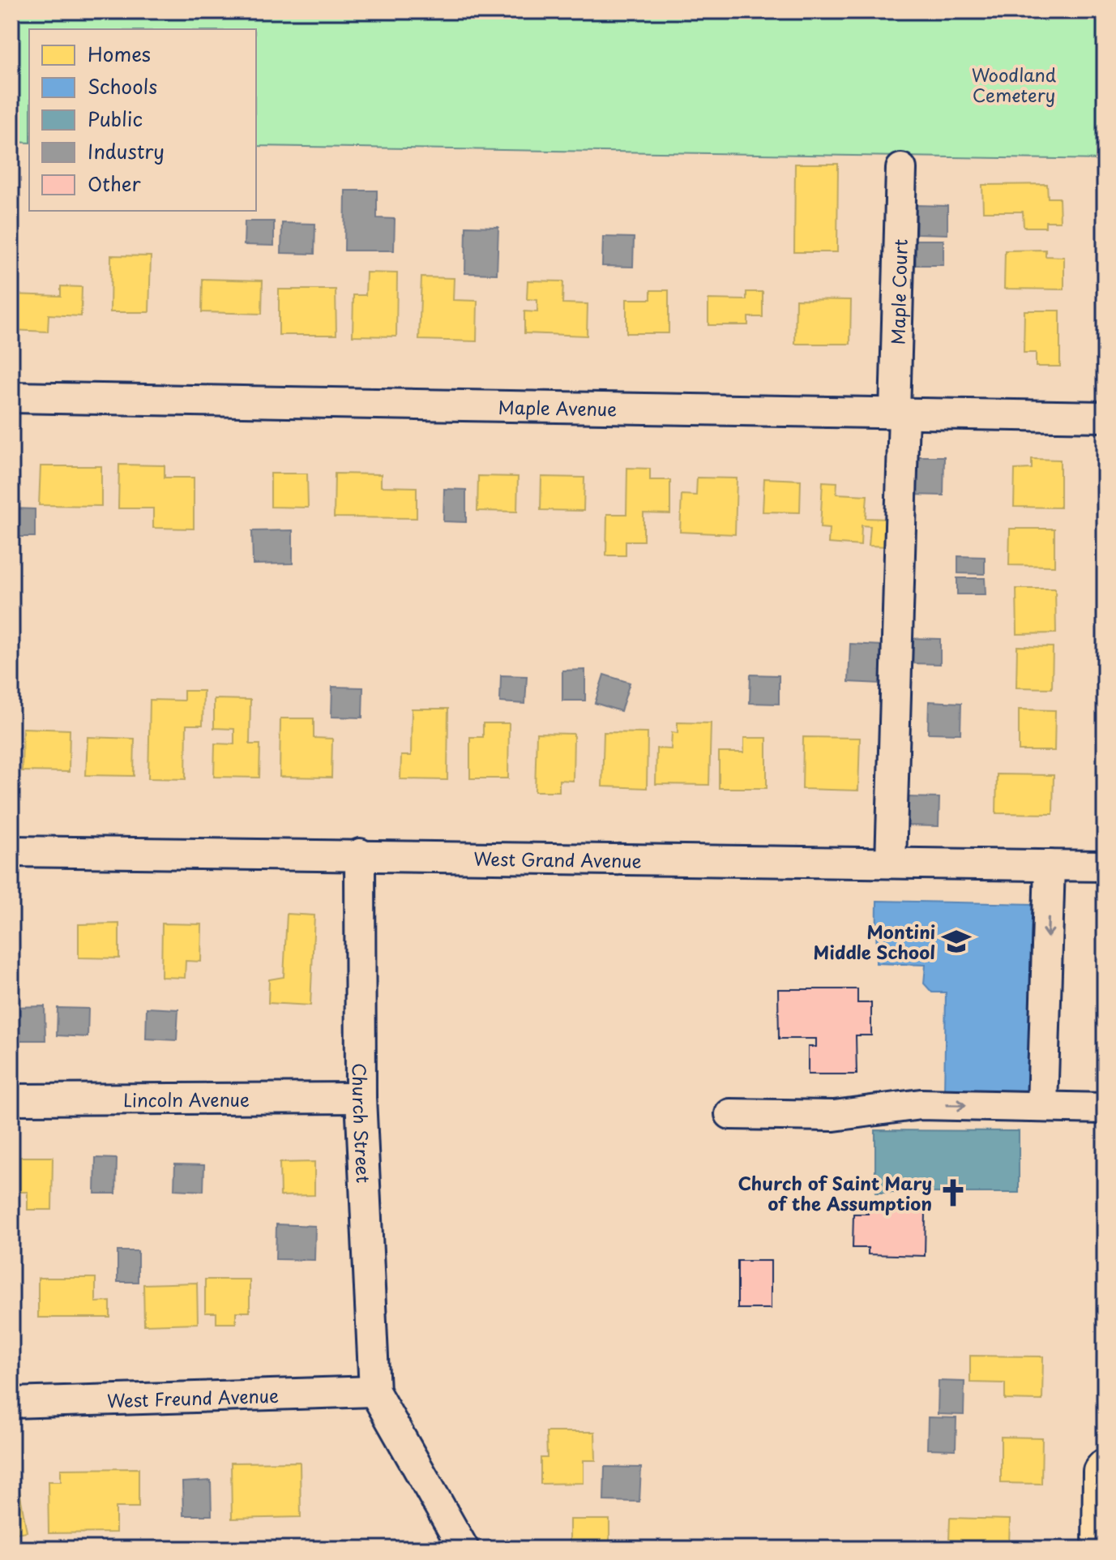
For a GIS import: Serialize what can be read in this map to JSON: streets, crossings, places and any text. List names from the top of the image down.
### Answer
{
  "streets": {
    "street": [
      "Maple Court",
      "Maple Avenue",
      "West Grand Avenue",
      "Lincoln Avenue",
      "Church Street",
      "West Freund Avenue"
    ]
  },
  "crossings": [
    ["Maple Court", "Maple Avenue"],
    ["Maple Court", "West Grand Avenue"],
    ["West Grand Avenue", "Church Street"],
    ["Lincoln Avenue", "Church Street"],
    ["Church Street", "West Freund Avenue"]
  ],
  "parks": ["Woodland Cemetery"],
  "places": {
    "school or university": ["Montini Middle School"],
    "church": ["Church of Saint Mary of the Assumption"]
  },
  "legend": [
    "Homes",
    "Schools",
    "Public",
    "Industry",
    "Other"
  ]
}
